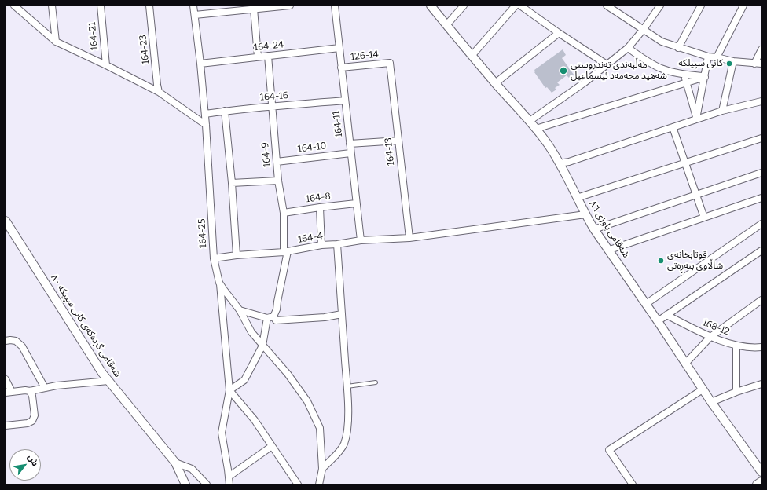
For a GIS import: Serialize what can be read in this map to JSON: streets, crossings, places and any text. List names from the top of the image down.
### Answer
{
  "streets": {
    "street": [
      "164-21",
      "164-24",
      "164-23",
      "126-14",
      "164-16",
      "164-11",
      "164-10",
      "164-13",
      "164-9",
      "164-8",
      "شەقامی باوزی ٨٦",
      "164-25",
      "164-4",
      "شەقامی گردەکەی کانی سپیکە ٨٠",
      "168-12"
    ]
  },
  "crossings": [
    ["164-24", "164-11"],
    ["164-24", "164-9"],
    ["164-24", "164-25"],
    ["126-14", "164-11"],
    ["126-14", "164-13"],
    ["164-16", "164-11"],
    ["164-16", "164-9"],
    ["164-16", "164-25"],
    ["164-11", "164-10"],
    ["164-11", "164-8"],
    ["164-11", "164-4"],
    ["164-10", "164-9"],
    ["164-13", "164-4"],
    ["164-9", "164-8"],
    ["164-9", "164-4"],
    ["شەقامی باوزی ٨٦", "164-4"],
    ["164-25", "164-4"]
  ],
  "places": ["کانی سپیلکە", "مەڵبەندی تەندروستی شەهید محەمەد ئیسماعیل", "قوتابخانەی شاڵاوی بنەڕەتی"],
  "north": "top right"
}
